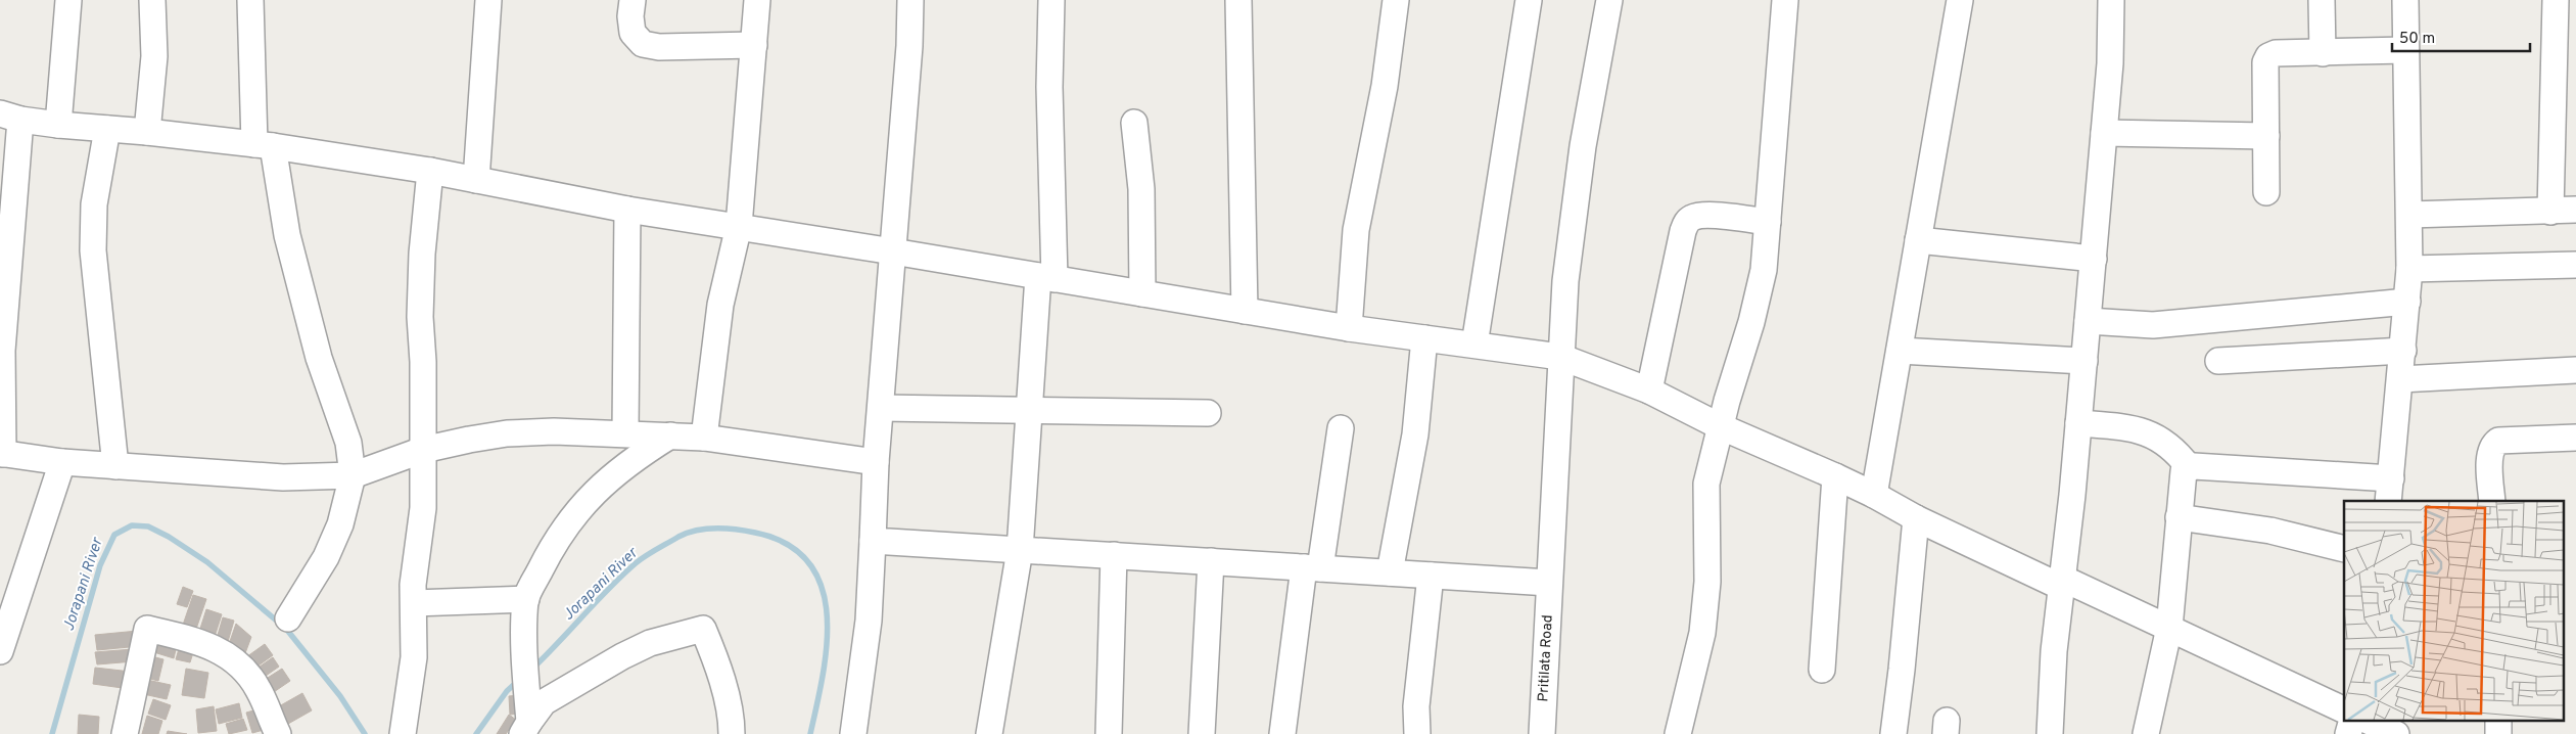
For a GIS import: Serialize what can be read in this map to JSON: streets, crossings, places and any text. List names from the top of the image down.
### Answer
{
  "streets": {
    "street": ["Pritilata Road"]
  },
  "water": ["Jorapani River"],
  "scale_bar": "50 m"
}
